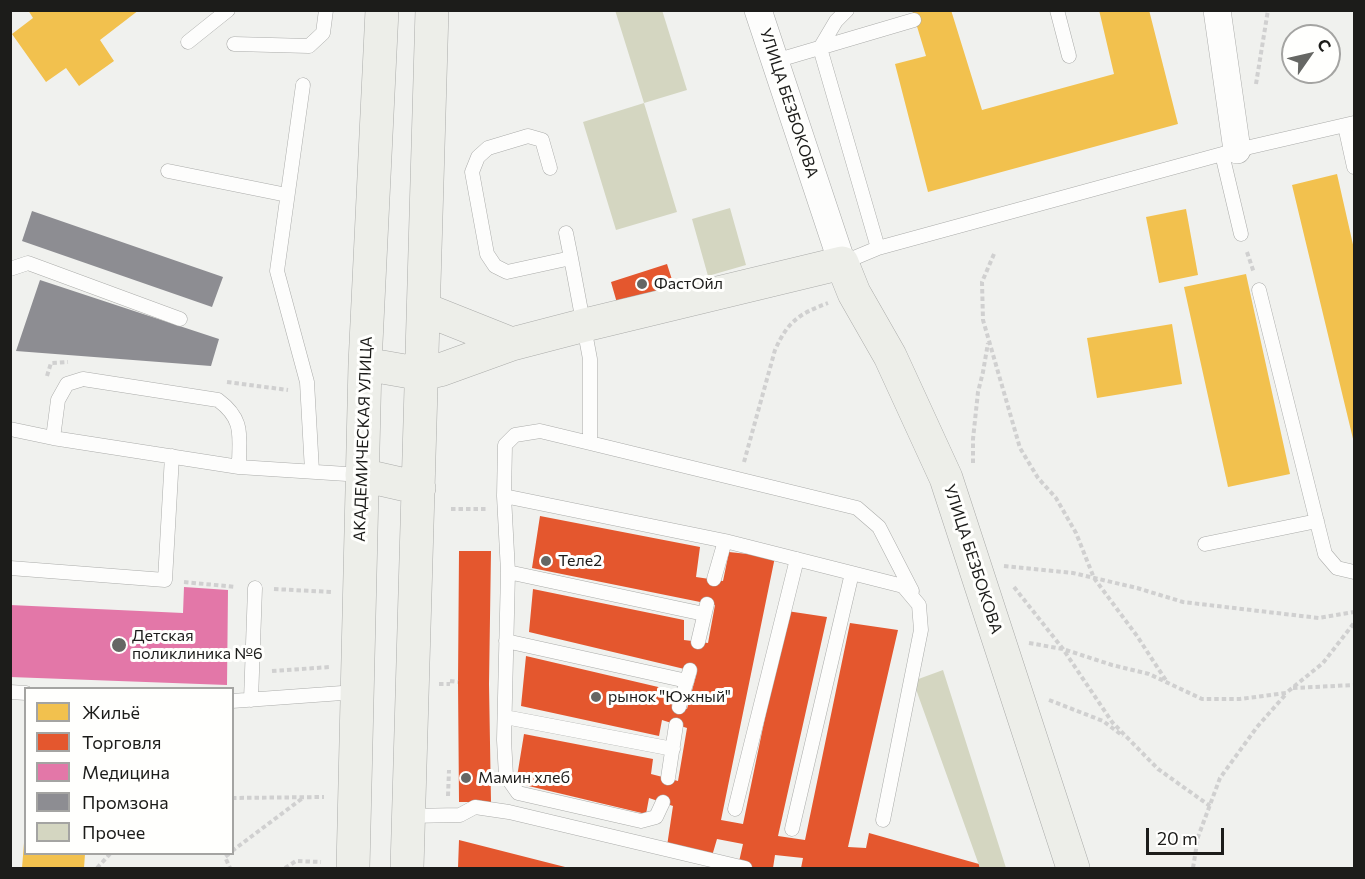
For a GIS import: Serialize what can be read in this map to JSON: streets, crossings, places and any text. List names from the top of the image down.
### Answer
{
  "streets": {
    "main road": ["УЛИЦА БЕЗБОКОВА", "АКАДЕМИЧЕСКАЯ УЛИЦА"]
  },
  "places": [
    "ФастОйл",
    "Теле2",
    "Детская поликлиника №6",
    "рынок \"Южный\"",
    "Мамин хлеб"
  ],
  "legend": [
    "Жильё",
    "Торговля",
    "Медицина",
    "Промзона",
    "Прочее"
  ],
  "scale_bar": "20 m",
  "north": "top right"
}
